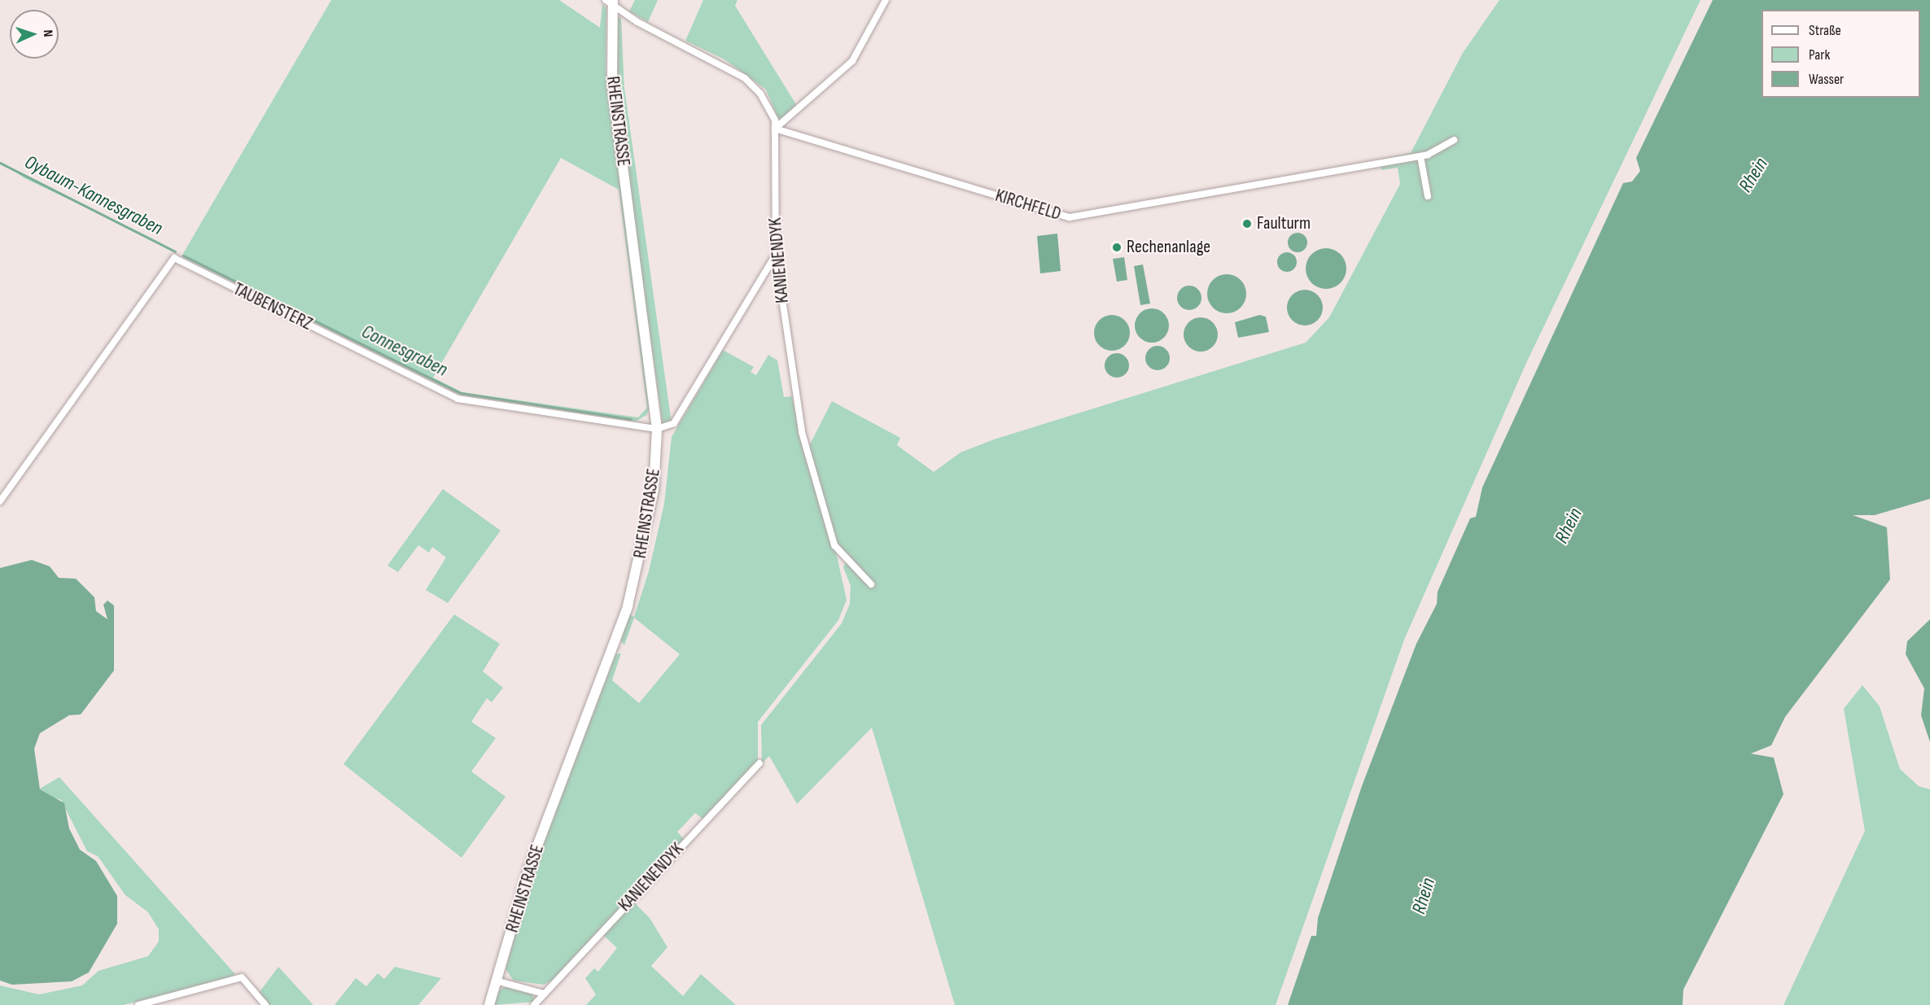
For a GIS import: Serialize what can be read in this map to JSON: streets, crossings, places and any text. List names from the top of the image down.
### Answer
{
  "streets": {
    "main road": ["RHEINSTRASSE"],
    "street": ["KIRCHFELD", "KANIENENDYK", "TAUBENSTERZ"]
  },
  "crossings": [
    ["RHEINSTRASSE", "KANIENENDYK"],
    ["RHEINSTRASSE", "TAUBENSTERZ"],
    ["KIRCHFELD", "KANIENENDYK"]
  ],
  "water": ["Rhein", "Oybaum-Kannesgraben", "Connesgraben"],
  "places": ["Faulturm", "Rechenanlage"],
  "legend": ["Straße", "Park", "Wasser"],
  "north": "right"
}
